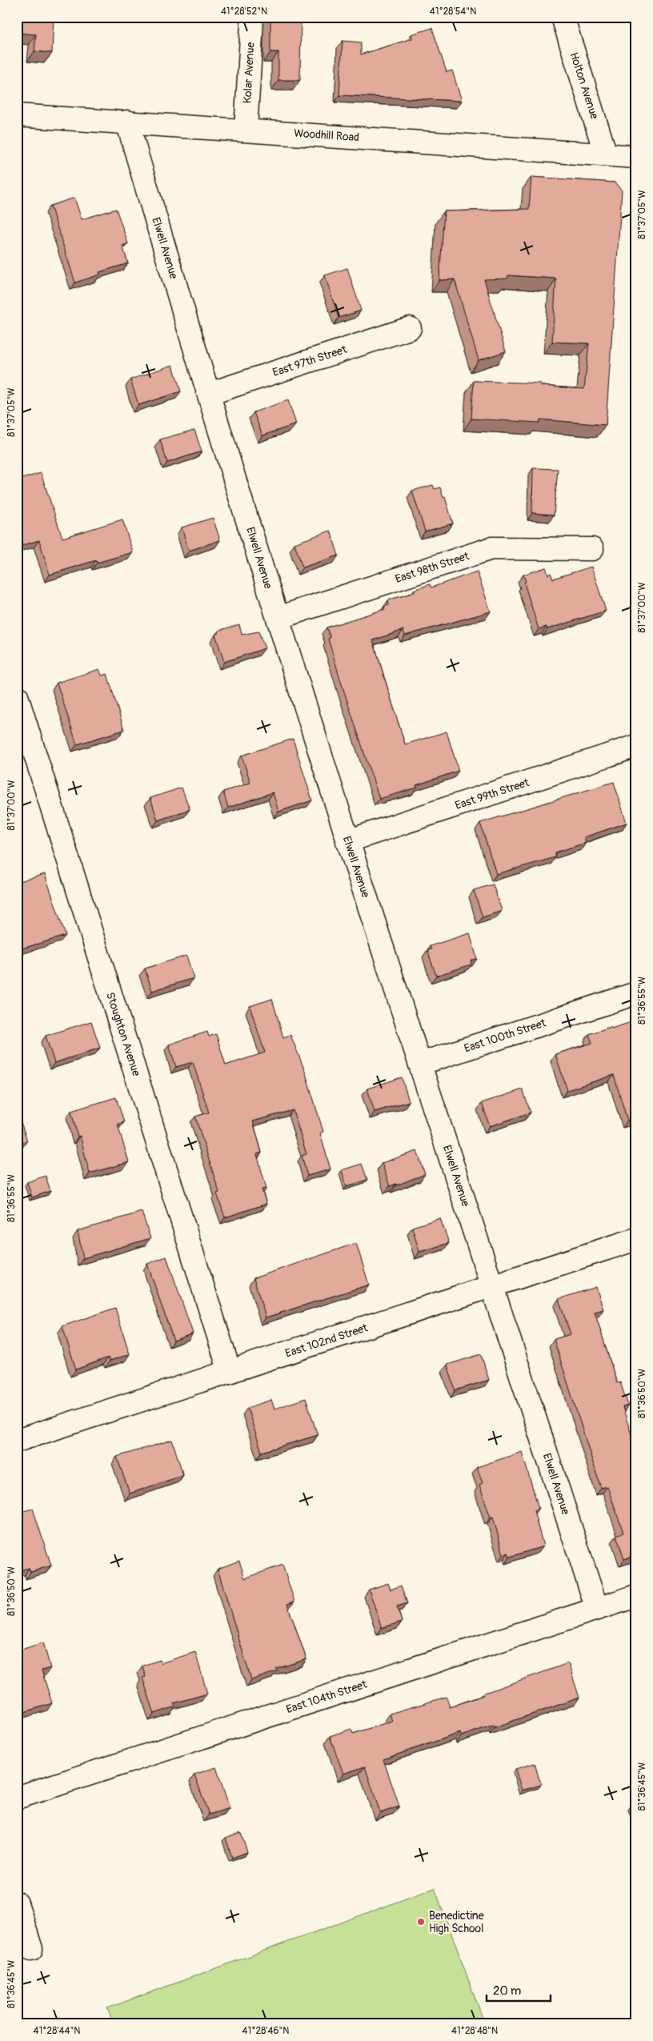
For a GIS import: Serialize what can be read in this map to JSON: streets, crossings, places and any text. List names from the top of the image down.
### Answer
{
  "streets": {
    "street": [
      "Kolar Avenue",
      "Holton Avenue",
      "Woodhill Road",
      "Elwell Avenue",
      "East 97th Street",
      "East 98th Street",
      "East 99th Street",
      "Stoughton Avenue",
      "East 100th Street",
      "East 102nd Street",
      "East 104th Street"
    ]
  },
  "crossings": [
    ["Kolar Avenue", "Woodhill Road"],
    ["Holton Avenue", "Woodhill Road"],
    ["Woodhill Road", "Elwell Avenue"],
    ["Elwell Avenue", "East 97th Street"],
    ["Elwell Avenue", "East 98th Street"],
    ["Elwell Avenue", "East 99th Street"],
    ["Elwell Avenue", "East 100th Street"],
    ["Elwell Avenue", "East 102nd Street"],
    ["Elwell Avenue", "East 104th Street"],
    ["Stoughton Avenue", "East 102nd Street"]
  ],
  "places": ["Benedictine High School"],
  "scale_bar": "20 m",
  "coordinates": [
    "41°28'52\"N",
    "41°28'54\"N",
    "81°37'05\"W",
    "81°37'00\"W",
    "81°36'55\"W",
    "81°36'50\"W",
    "81°36'45\"W",
    "41°28'44\"N",
    "41°28'46\"N",
    "41°28'48\"N"
  ]
}
